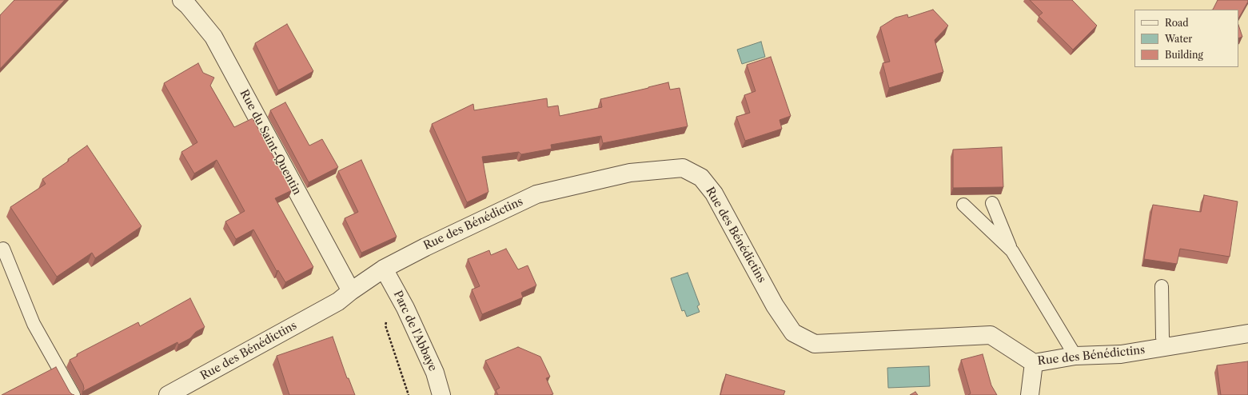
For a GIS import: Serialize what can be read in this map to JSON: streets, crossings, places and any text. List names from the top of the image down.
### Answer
{
  "streets": {
    "street": ["Rue du Saint-Quentin", "Rue des Bénédictins", "Parc de l'Abbaye"]
  },
  "crossings": [
    ["Rue du Saint-Quentin", "Rue des Bénédictins"],
    ["Rue des Bénédictins", "Parc de l'Abbaye"]
  ],
  "legend": ["Road", "Water", "Building"]
}
